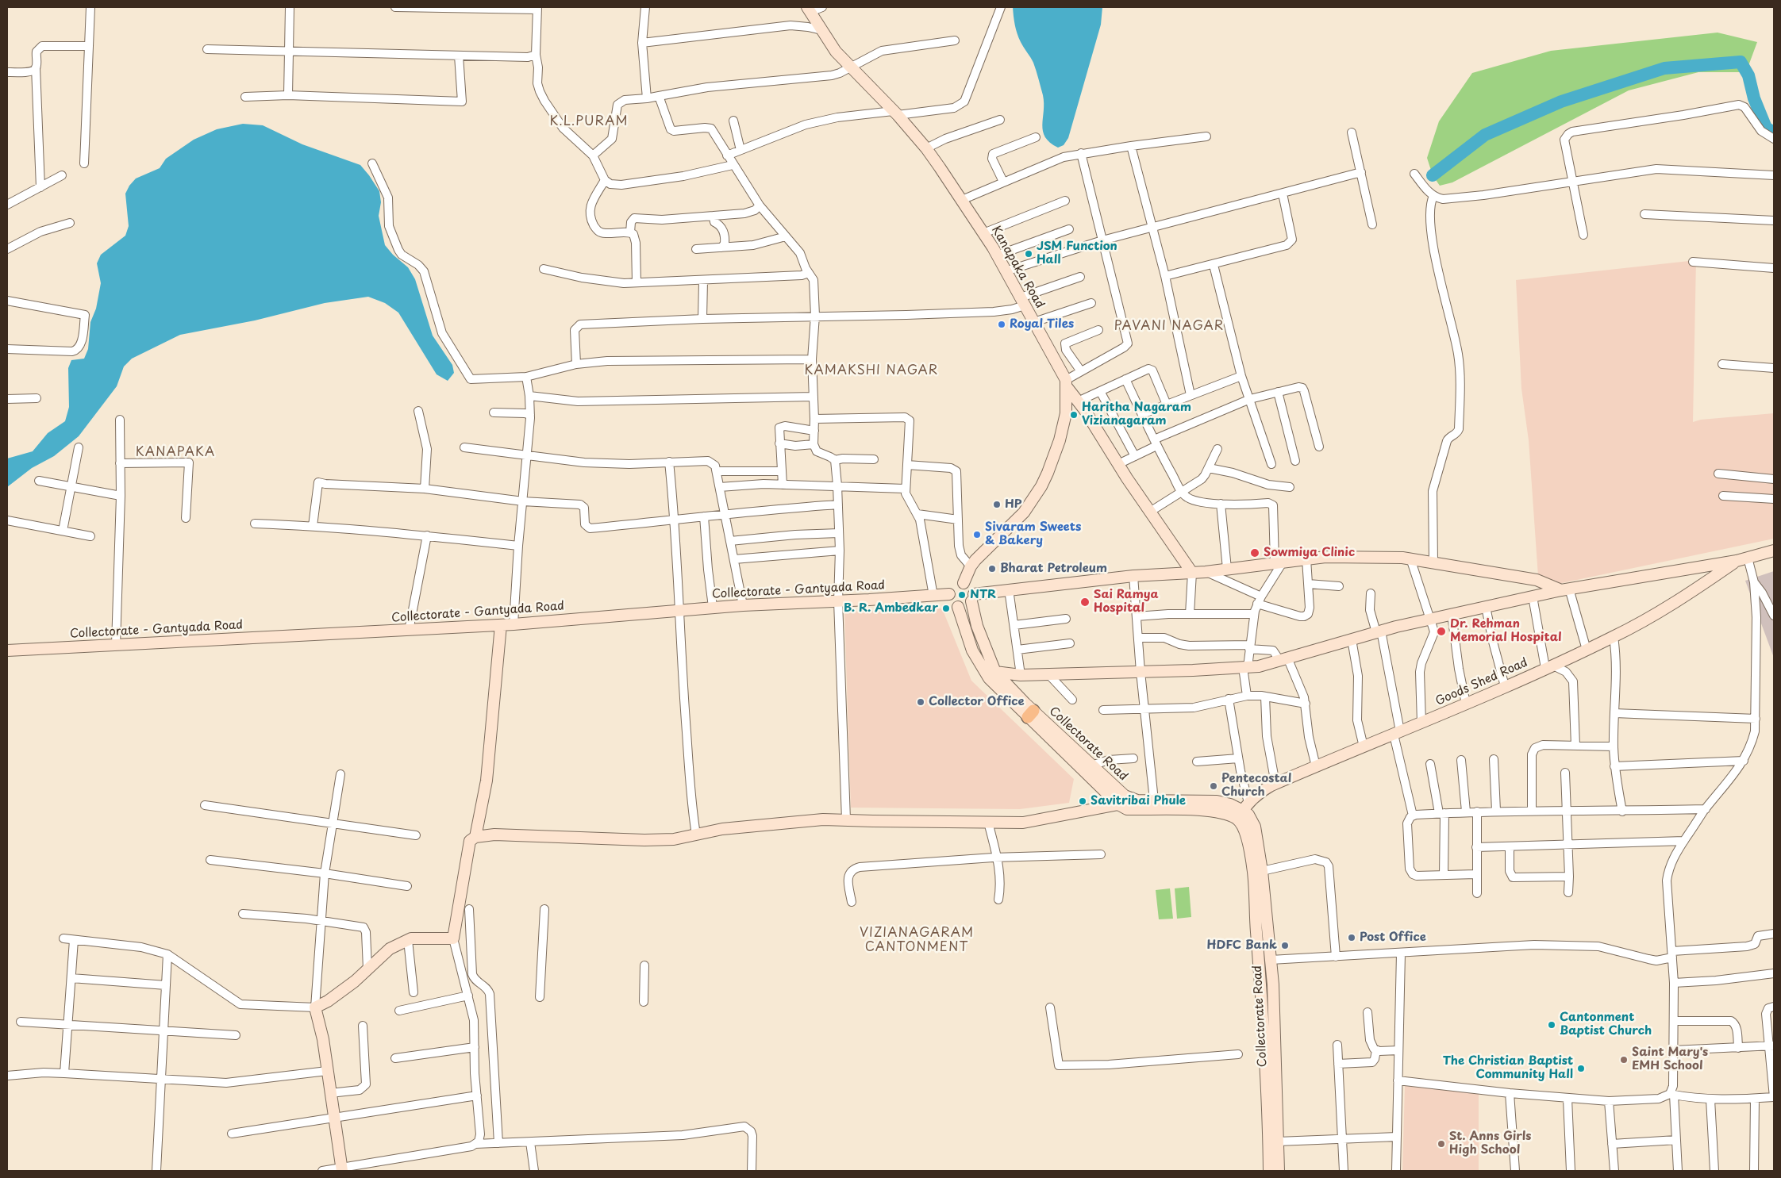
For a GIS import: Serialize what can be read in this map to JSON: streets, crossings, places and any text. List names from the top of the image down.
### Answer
{
  "streets": {
    "street": [
      "Kanapaka Road",
      "Collectorate - Gantyada Road",
      "Goods Shed Road",
      "Collectorate Road"
    ]
  },
  "crossings": [
    ["Collectorate - Gantyada Road", "Collectorate Road"],
    ["Goods Shed Road", "Collectorate Road"]
  ],
  "districts": [
    "K.L.PURAM",
    "PAVANI NAGAR",
    "KAMAKSHI NAGAR",
    "KANAPAKA",
    "VIZIANAGARAM CANTONMENT"
  ],
  "places": [
    "JSM Function Hall",
    "Royal Tiles",
    "Haritha Nagaram Vizianagaram",
    "HP",
    "Sivaram Sweets & Bakery",
    "Sowmiya Clinic",
    "Bharat Petroleum",
    "NTR",
    "Sai Ramya Hospital",
    "B. R. Ambedkar",
    "Dr. Rehman Memorial Hospital",
    "Collector Office",
    "Pentecostal Church",
    "Savitribai Phule",
    "Post Office",
    "HDFC Bank",
    "Cantonment Baptist Church",
    "Saint Mary's EMH School",
    "The Christian Baptist Community Hall",
    "St. Anns Girls High School"
  ]
}
